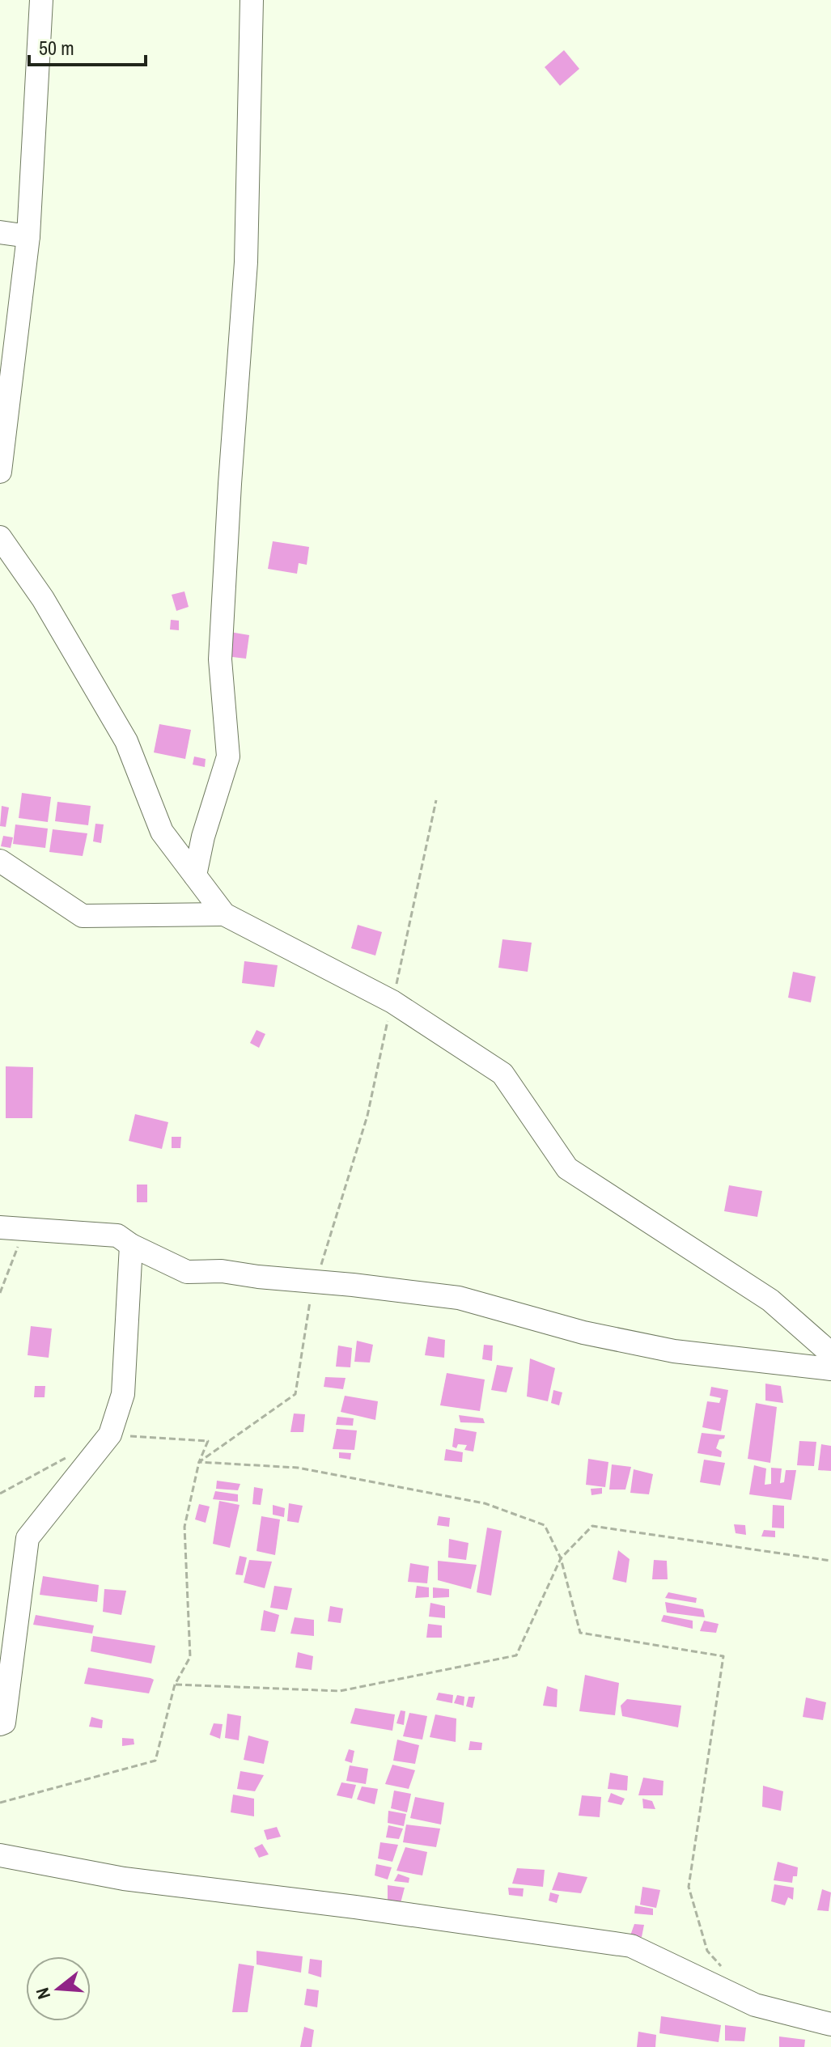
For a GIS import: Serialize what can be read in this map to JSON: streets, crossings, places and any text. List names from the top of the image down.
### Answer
{
  "scale_bar": "50 m",
  "north": "left"
}
